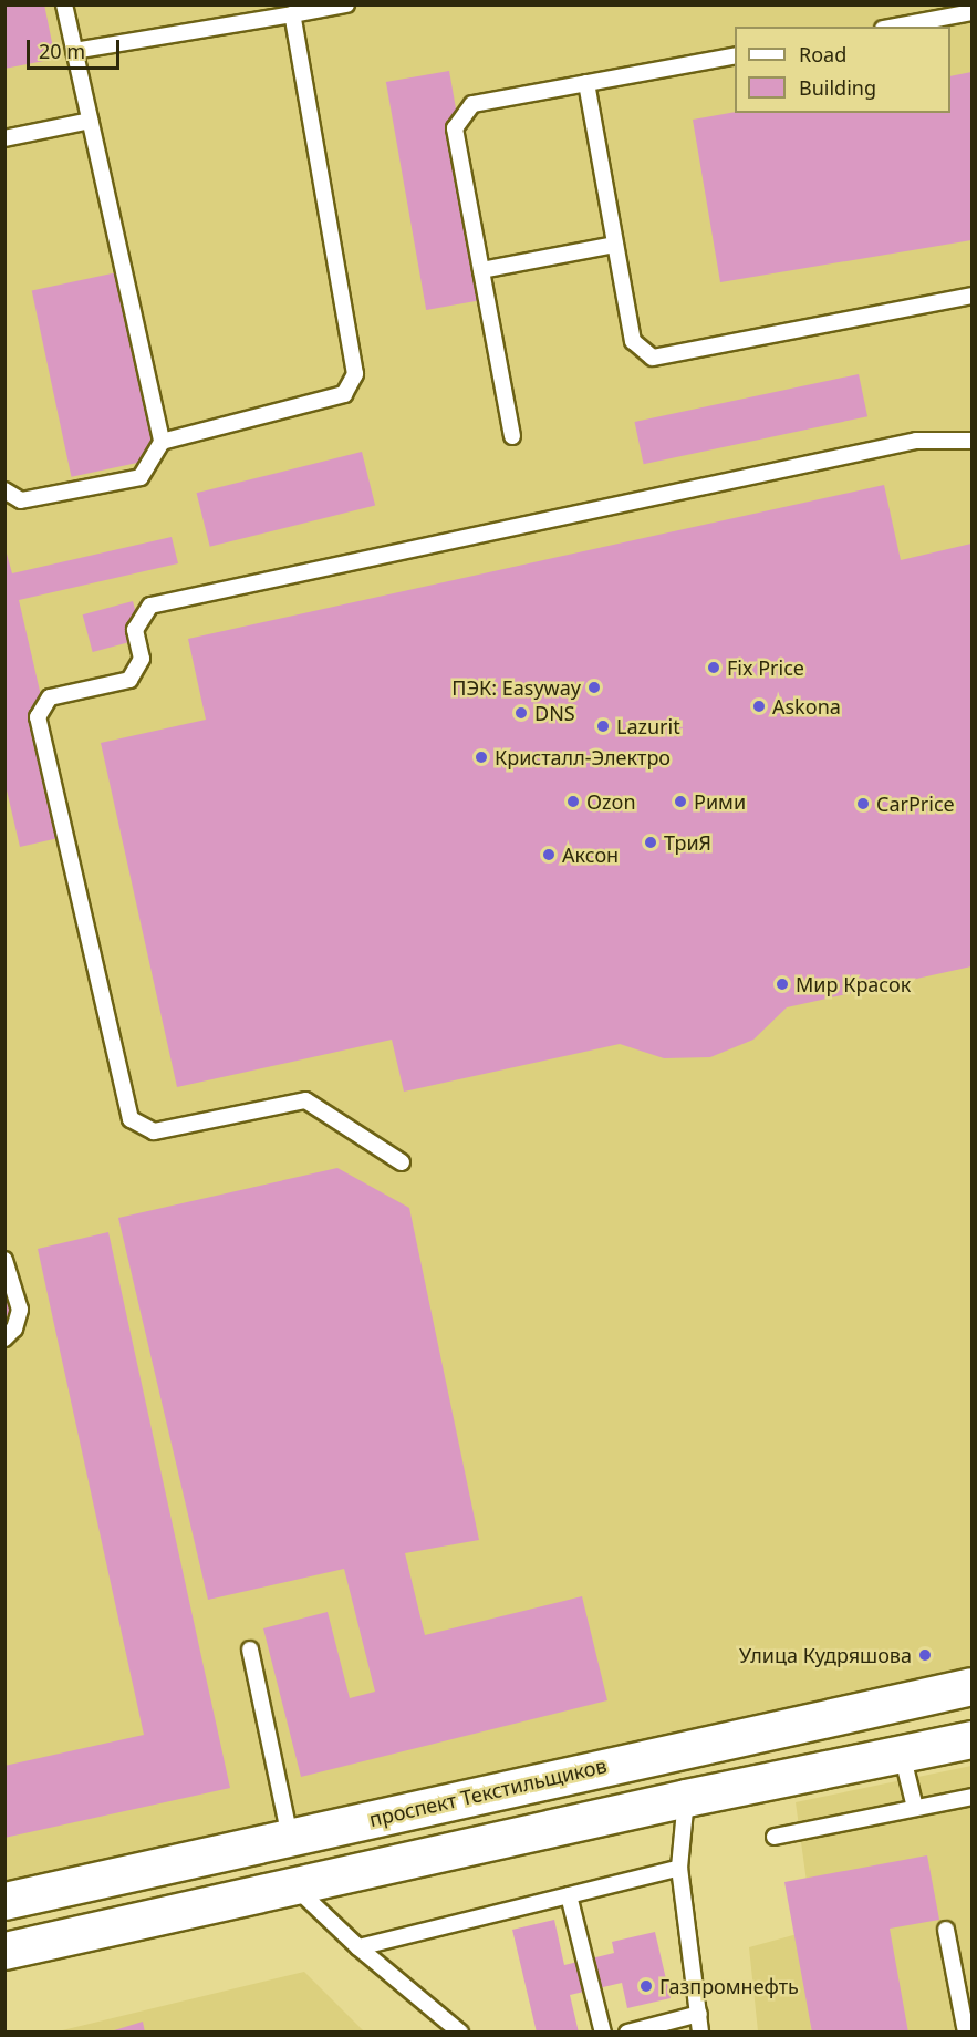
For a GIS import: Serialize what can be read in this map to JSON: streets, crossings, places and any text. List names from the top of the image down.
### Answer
{
  "streets": {
    "main road": ["проспект Текстильщиков"]
  },
  "places": [
    "Fix Price",
    "ПЭК: Easyway",
    "Askona",
    "DNS",
    "Lazurit",
    "Кристалл-Электро",
    "Ozon",
    "Рими",
    "CarPrice",
    "ТриЯ",
    "Аксон",
    "Мир Красок",
    "Улица Кудряшова",
    "Газпромнефть"
  ],
  "legend": ["Road", "Building"],
  "scale_bar": "20 m"
}
